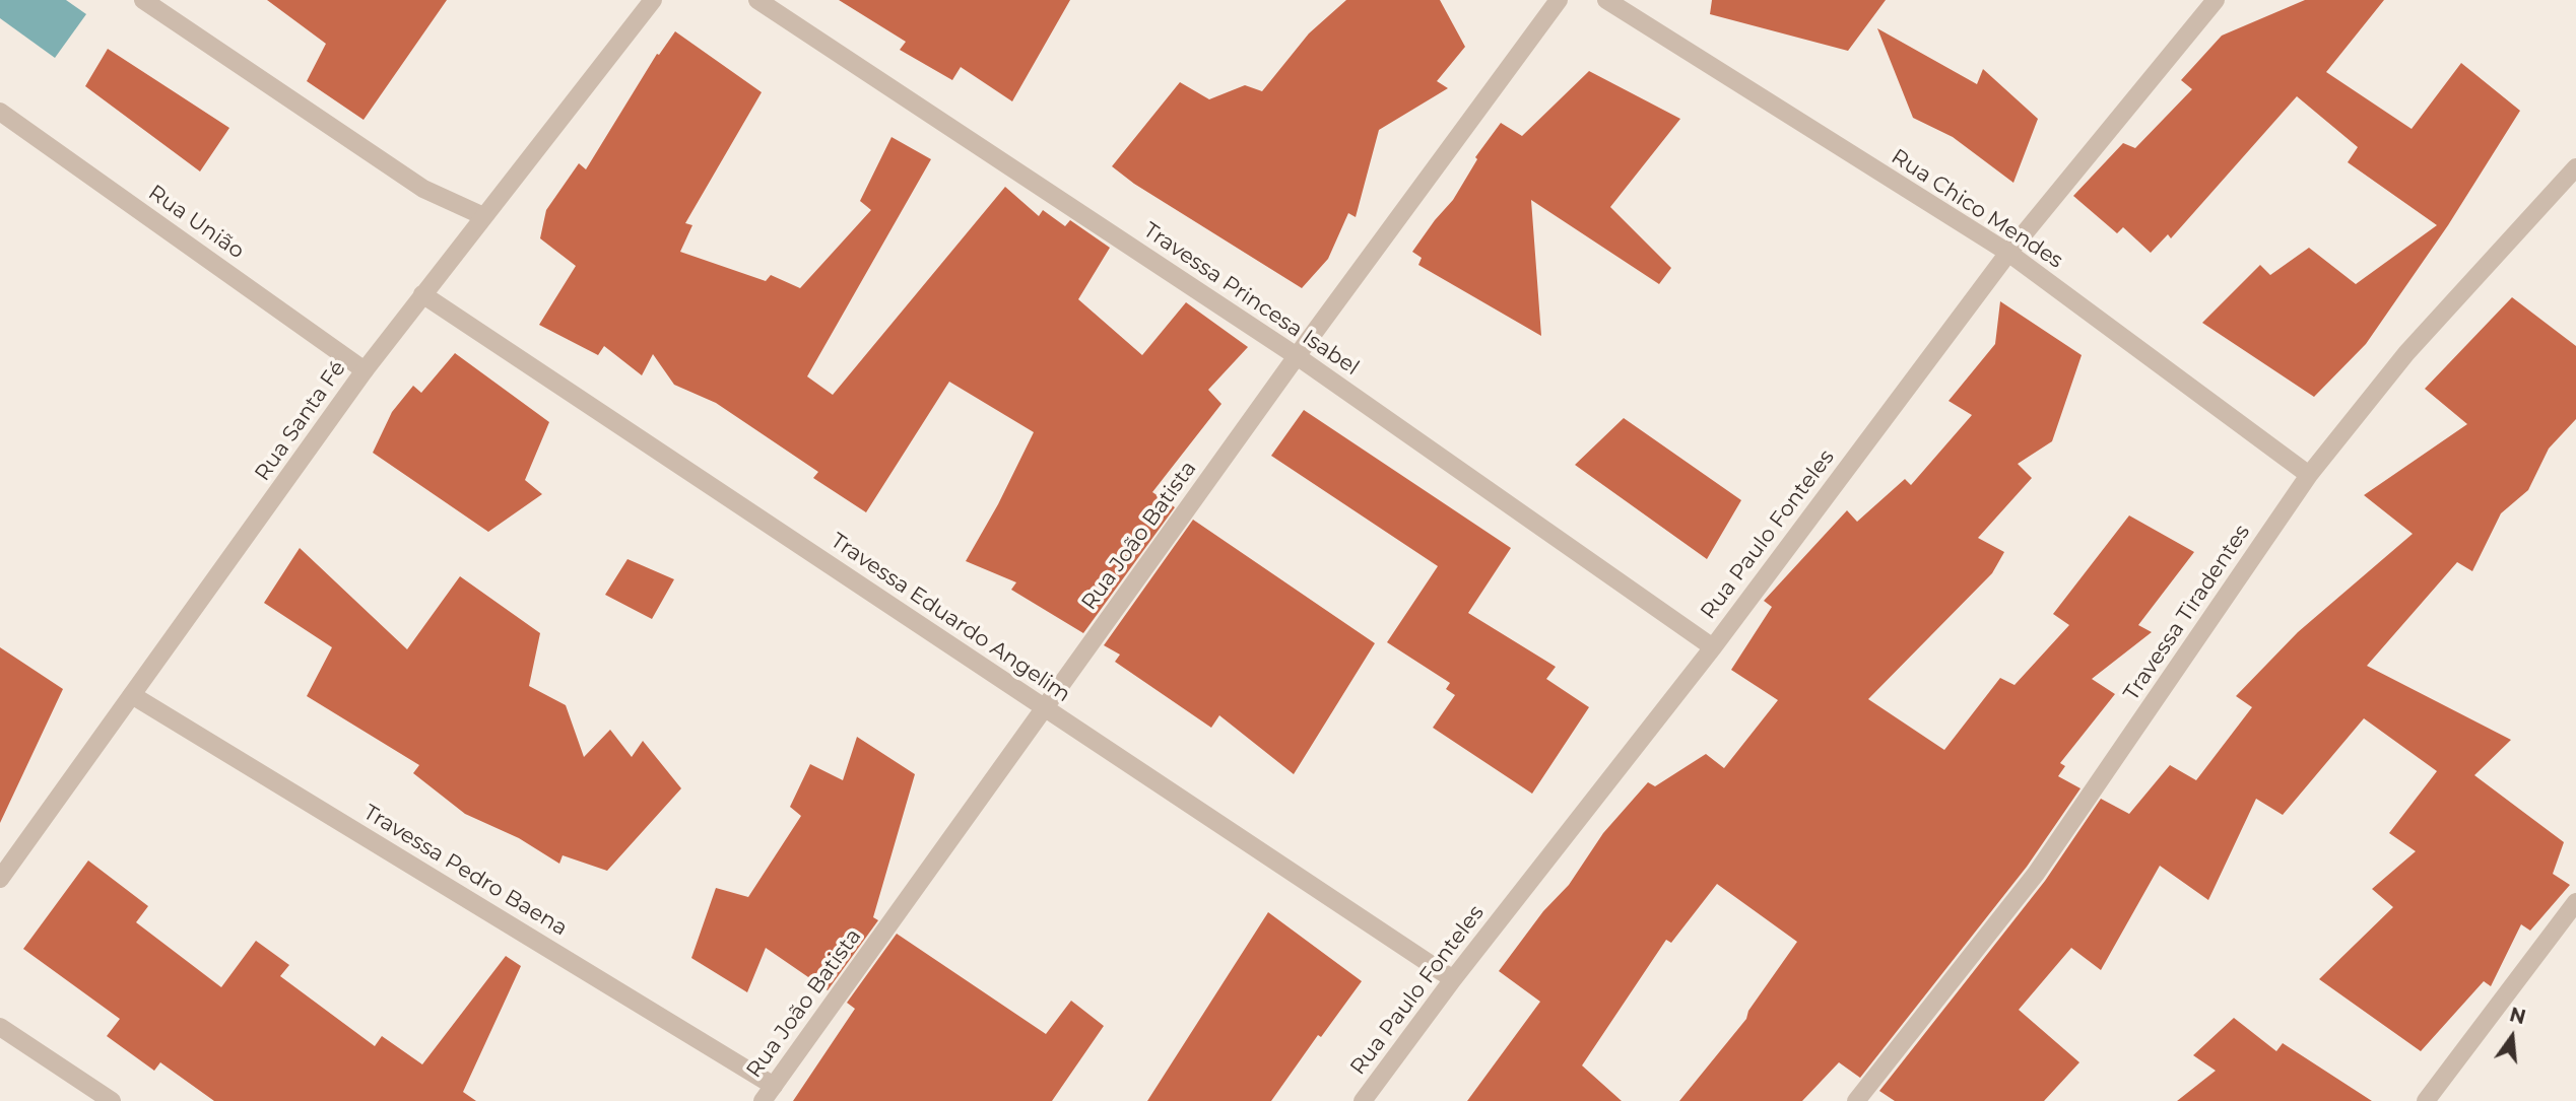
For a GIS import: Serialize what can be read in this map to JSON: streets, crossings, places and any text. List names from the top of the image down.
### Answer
{
  "streets": {
    "street": [
      "Rua Chico Mendes",
      "Rua União",
      "Travessa Princesa Isabel",
      "Rua Santa Fé",
      "Rua Paulo Fonteles",
      "Rua João Batista",
      "Travessa Tiradentes",
      "Travessa Eduardo Angelim",
      "Travessa Pedro Baena"
    ]
  },
  "crossings": [
    ["Rua Chico Mendes", "Rua Paulo Fonteles"],
    ["Rua Chico Mendes", "Travessa Tiradentes"],
    ["Rua União", "Rua Santa Fé"],
    ["Travessa Princesa Isabel", "Rua Paulo Fonteles"],
    ["Travessa Princesa Isabel", "Rua João Batista"],
    ["Rua Santa Fé", "Travessa Eduardo Angelim"],
    ["Rua Santa Fé", "Travessa Pedro Baena"],
    ["Rua Paulo Fonteles", "Travessa Eduardo Angelim"],
    ["Rua João Batista", "Travessa Eduardo Angelim"],
    ["Rua João Batista", "Travessa Pedro Baena"]
  ],
  "north": "top"
}
